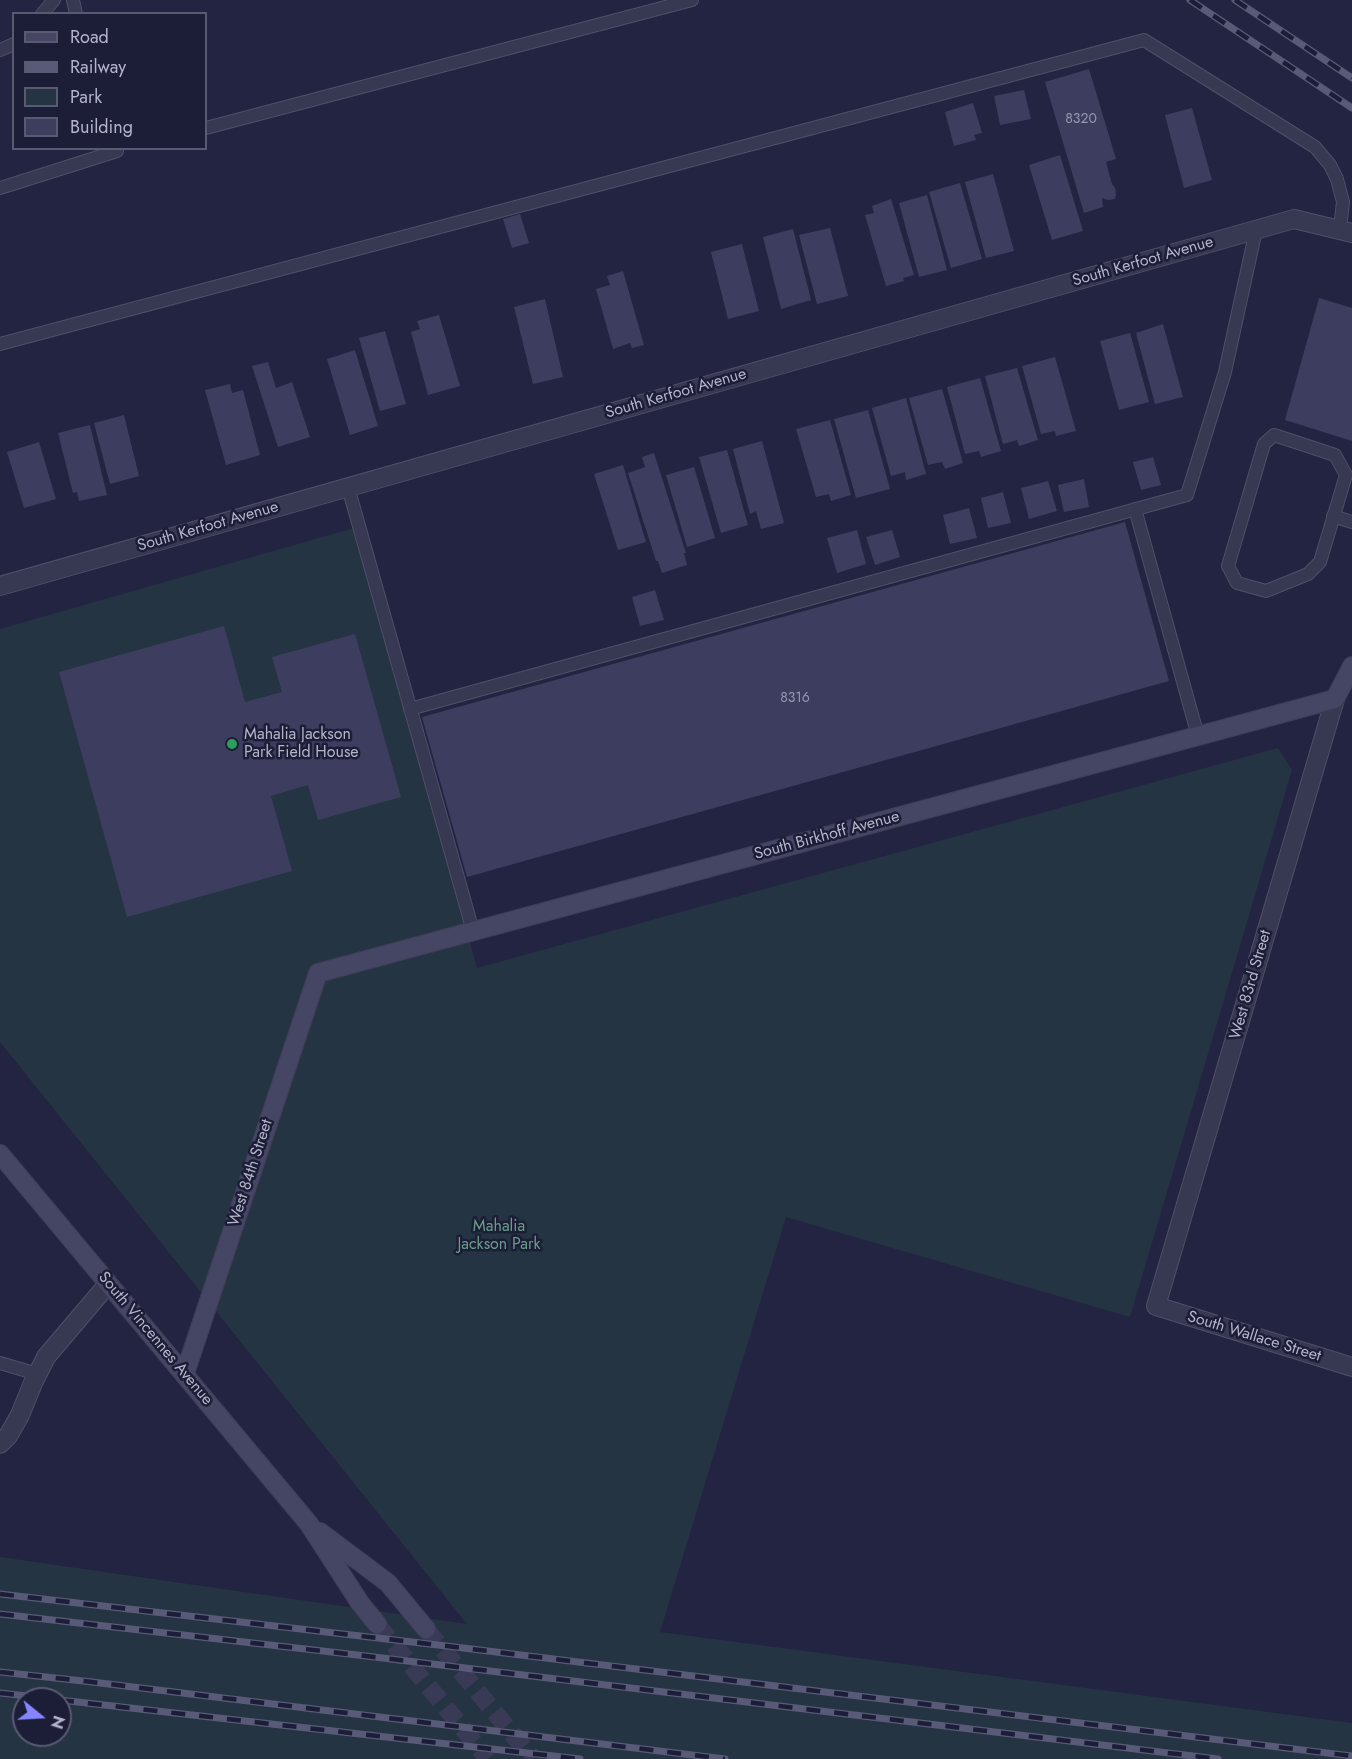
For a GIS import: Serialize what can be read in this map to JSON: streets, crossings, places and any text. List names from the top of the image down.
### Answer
{
  "streets": {
    "street": [
      "South Kerfoot Avenue",
      "South Birkhoff Avenue",
      "West 83rd Street",
      "West 84th Street",
      "South Wallace Street",
      "South Vincennes Avenue"
    ]
  },
  "crossings": [
    ["South Birkhoff Avenue", "West 83rd Street"],
    ["South Birkhoff Avenue", "West 84th Street"],
    ["West 83rd Street", "South Wallace Street"],
    ["West 84th Street", "South Vincennes Avenue"]
  ],
  "parks": ["Mahalia Jackson Park"],
  "places": ["Mahalia Jackson Park Field House"],
  "house_numbers": ["8320", "8316"],
  "legend": [
    "Road",
    "Railway",
    "Park",
    "Building"
  ],
  "north": "right"
}
